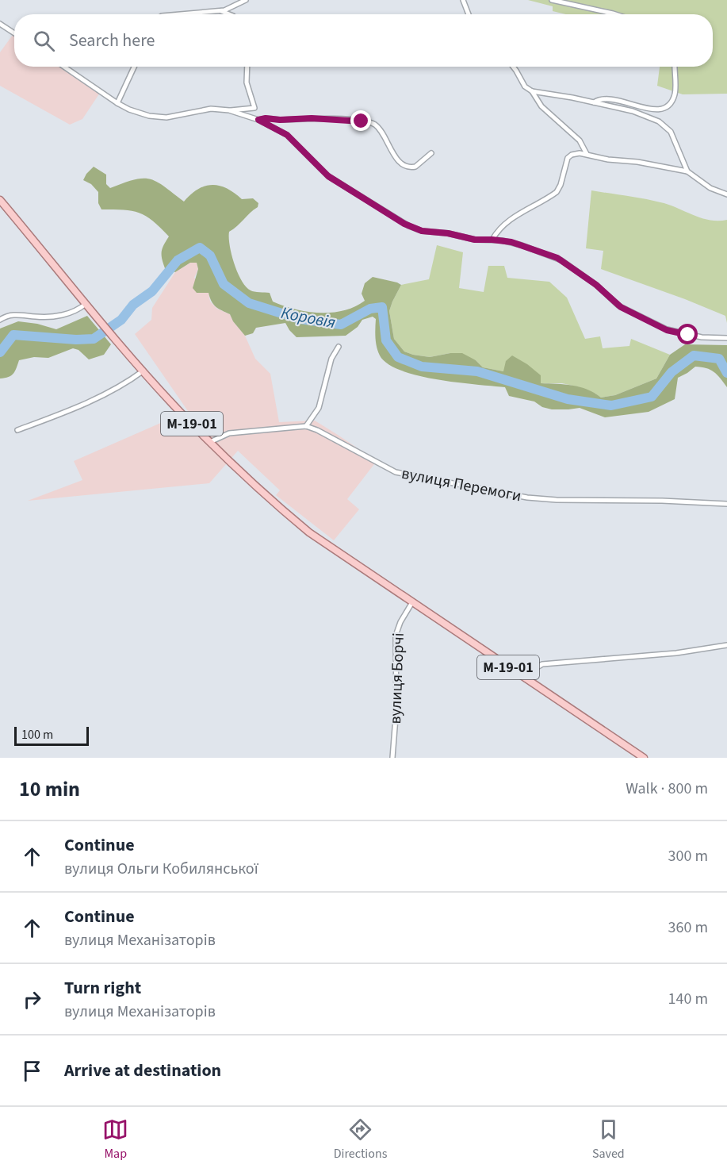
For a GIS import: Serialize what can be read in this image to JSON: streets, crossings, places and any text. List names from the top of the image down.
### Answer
{
  "streets": {
    "main road": ["М-19-01"],
    "street": ["вулиця Перемоги", "вулиця Борчі"]
  },
  "crossings": [
    ["М-19-01", "вулиця Перемоги"],
    ["М-19-01", "вулиця Борчі"]
  ],
  "water": ["Коровія"],
  "scale_bar": "100 m",
  "page": {
    "search": "Search here",
    "scale": "100 m",
    "heading": ["10 min", "Walk · 800 m"],
    "list": [
      ["Continue", "вулиця Ольги Кобилянської", "300 m"],
      ["Continue", "вулиця Механізаторів", "360 m"],
      ["Turn right", "вулиця Механізаторів", "140 m"],
      "Arrive at destination"
    ],
    "nav": ["Map", "Directions", "Saved"]
  }
}
